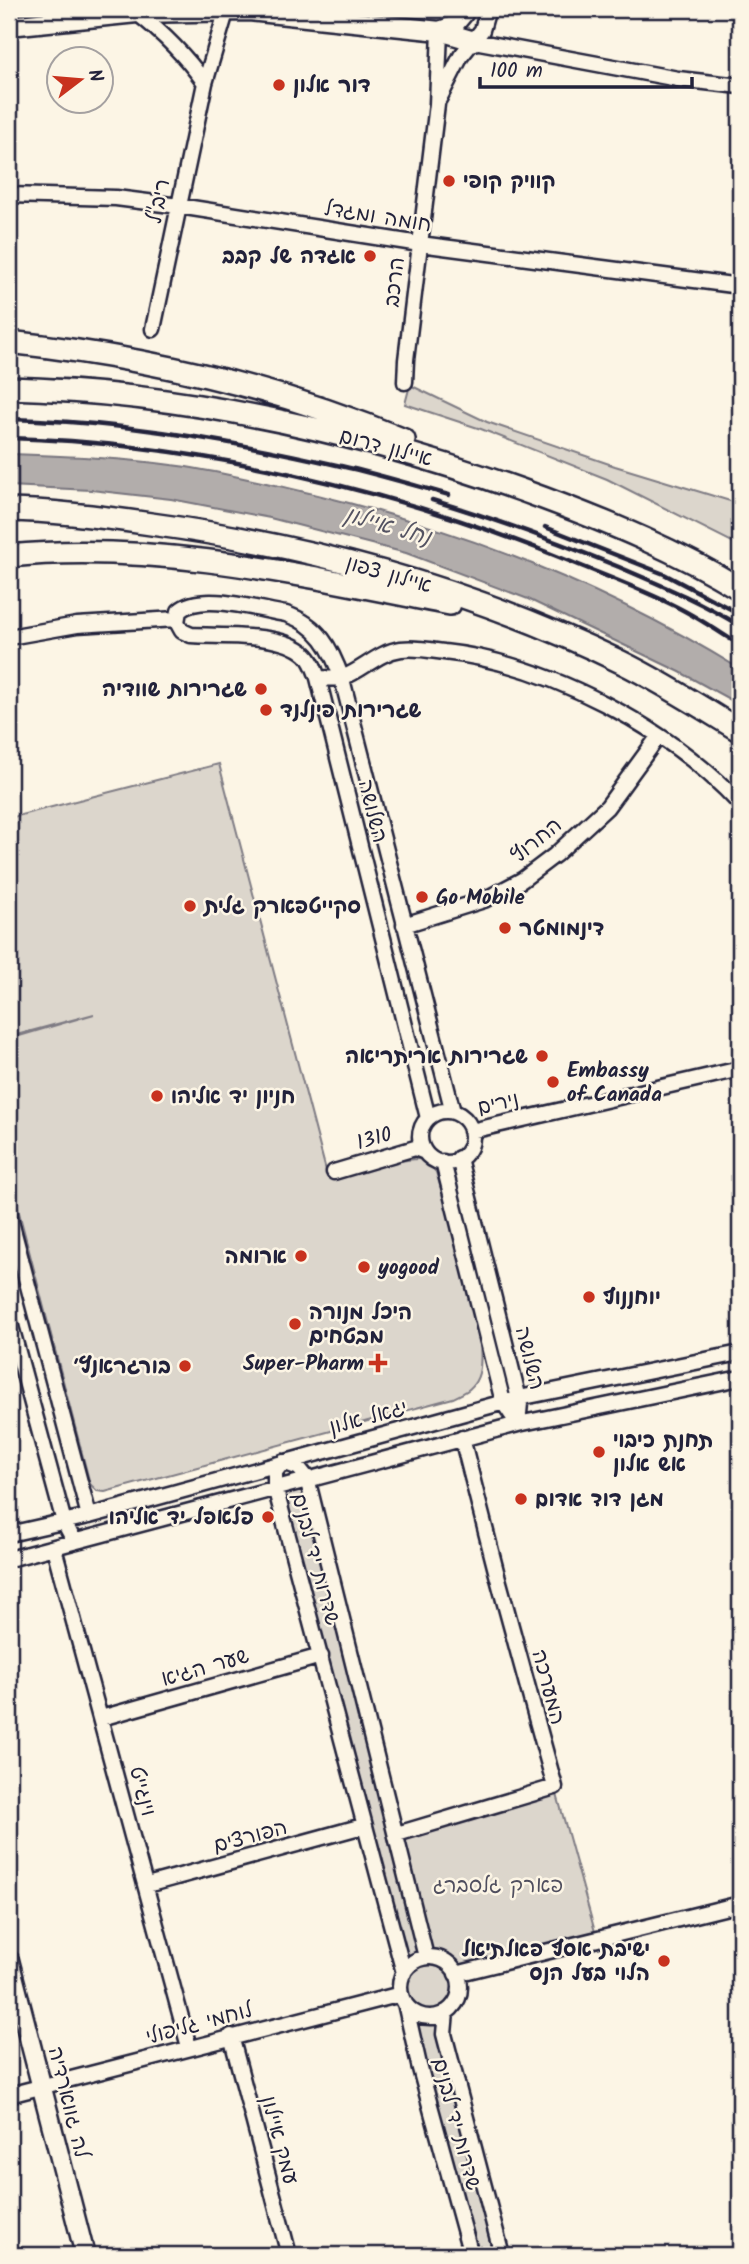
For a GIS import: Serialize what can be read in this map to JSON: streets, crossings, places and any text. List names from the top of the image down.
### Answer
{
  "streets": {
    "highway": ["איילון דרום", "איילון צפון"],
    "main road": ["לה גווארדיה"],
    "street": [
      "ריב\"ל",
      "חומה ומגדל",
      "הרכב",
      "השלושה",
      "החרוץ",
      "נירים",
      "1310",
      "יגאל אלון",
      "שדרות יד לבנים",
      "שער הגיא",
      "המערכה",
      "וינגייט",
      "הפורצים",
      "לוחמי גליפולי",
      "עמק איילון"
    ]
  },
  "crossings": [
    ["ריב\"ל", "חומה ומגדל"],
    ["חומה ומגדל", "הרכב"],
    ["השלושה", "החרוץ"],
    ["השלושה", "נירים"],
    ["השלושה", "1310"],
    ["השלושה", "יגאל אלון"],
    ["נירים", "1310"],
    ["יגאל אלון", "שדרות יד לבנים"],
    ["יגאל אלון", "המערכה"],
    ["יגאל אלון", "וינגייט"],
    ["שדרות יד לבנים", "שער הגיא"],
    ["שדרות יד לבנים", "המערכה"],
    ["שדרות יד לבנים", "הפורצים"],
    ["שדרות יד לבנים", "לוחמי גליפולי"],
    ["שער הגיא", "וינגייט"],
    ["וינגייט", "הפורצים"],
    ["וינגייט", "לוחמי גליפולי"],
    ["לוחמי גליפולי", "לה גווארדיה"],
    ["לוחמי גליפולי", "עמק איילון"]
  ],
  "water": ["נחל איילון"],
  "parks": ["פארק גלסברג"],
  "places": {
    "other": [
      "דור אלון",
      "קוויק קופי",
      "אגדה של קבב",
      "שגרירות שוודיה",
      "שגרירות פינלנד",
      "Go Mobile",
      "סקייטפארק גלית",
      "דינמומטר",
      "שגרירות אריתריאה",
      "Embassy of Canada",
      "חניון יד אליהו",
      "ארומה",
      "yogood",
      "יוחננוף",
      "היכל מנורה מבטחים",
      "בורגראנץ׳",
      "תחנת כיבוי אש אלון",
      "מגן דוד אדום",
      "פלאפל יד אליהו",
      "ישיבת אסף פאלתיאל הלוי בעל הנס"
    ],
    "health": ["Super-Pharm"]
  },
  "scale_bar": "100 m",
  "north": "right"
}
